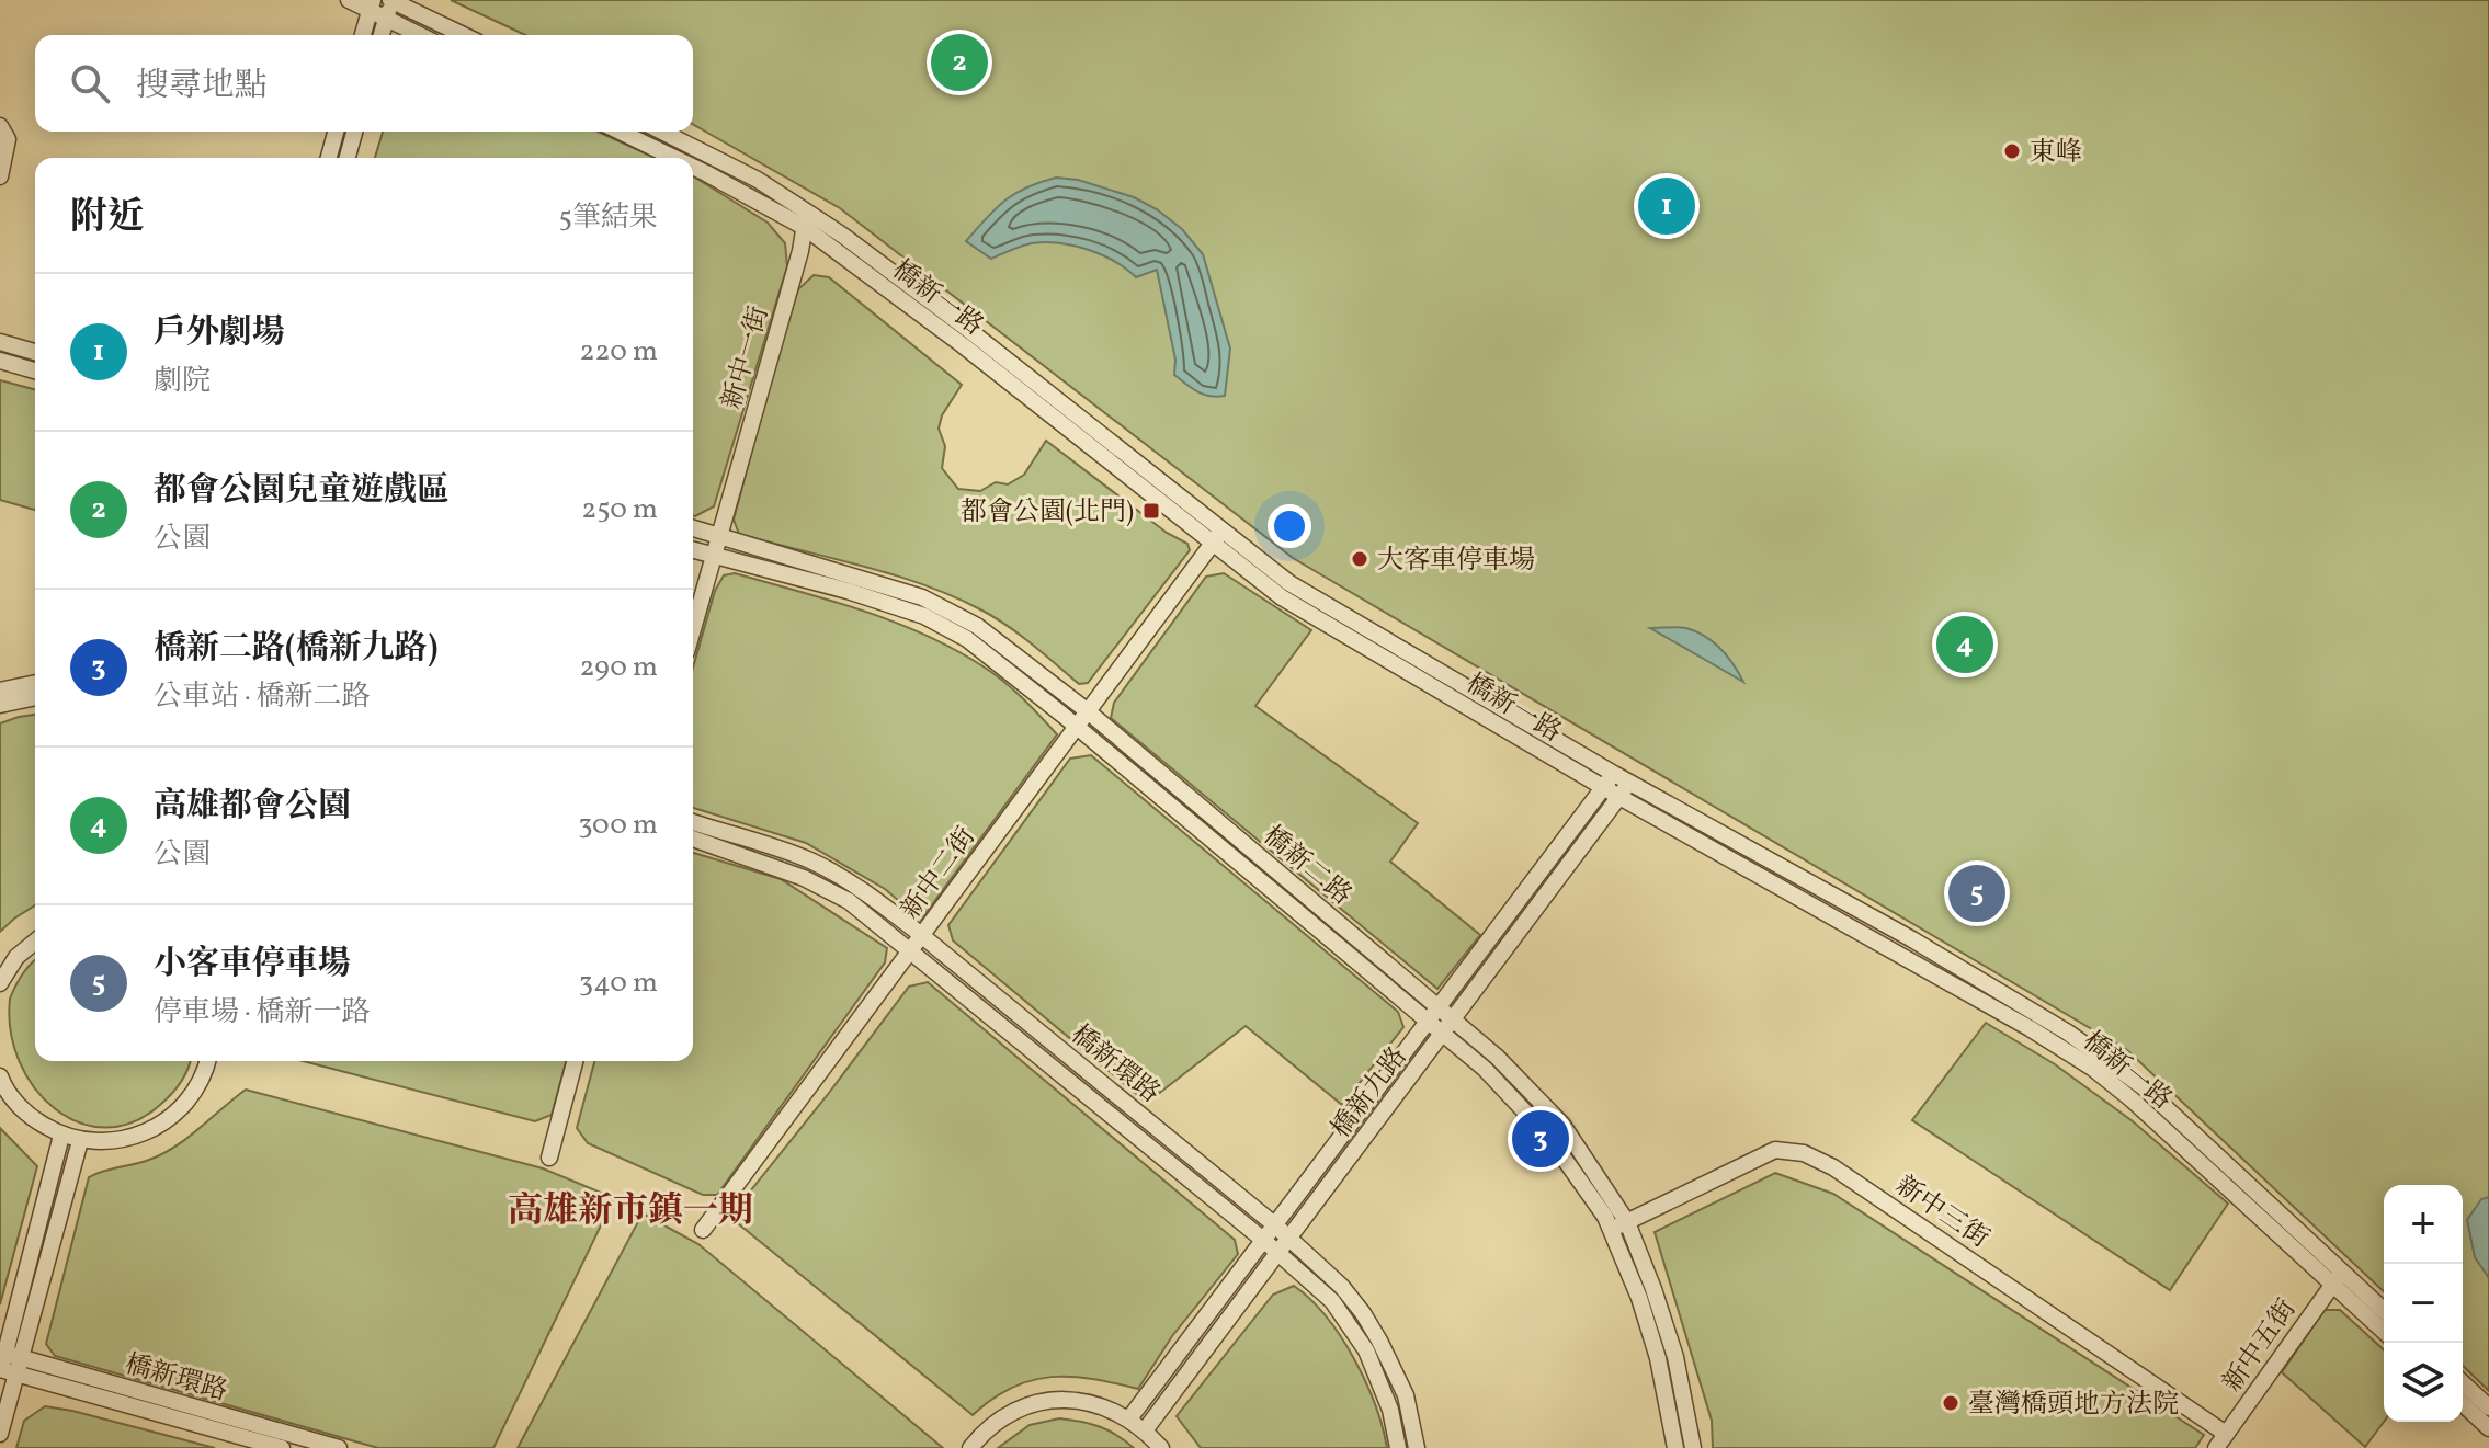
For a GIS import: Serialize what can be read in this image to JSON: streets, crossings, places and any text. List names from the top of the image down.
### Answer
{
  "streets": {
    "street": [
      "橋新一路",
      "新中一街",
      "橋新二路",
      "新中二街",
      "橋新環路",
      "橋新九路",
      "新中三街",
      "新中五街"
    ]
  },
  "crossings": [
    ["橋新一路", "新中一街"],
    ["橋新一路", "新中二街"],
    ["橋新一路", "橋新九路"],
    ["橋新一路", "新中五街"],
    ["新中一街", "橋新二路"],
    ["橋新二路", "新中二街"],
    ["橋新二路", "橋新九路"],
    ["橋新二路", "新中三街"],
    ["新中二街", "橋新環路"],
    ["橋新環路", "橋新九路"],
    ["新中三街", "新中五街"]
  ],
  "districts": ["高雄新市鎮一期"],
  "places": {
    "other": ["東峰", "大客車停車場", "臺灣橋頭地方法院"],
    "transit": ["都會公園(北門)"]
  },
  "page": {
    "pins": [
      "2",
      "1",
      "4",
      "5",
      "3"
    ],
    "search": "搜尋地點",
    "heading": ["附近", "5筆結果"],
    "list": [
      {
        "mark": "1",
        "name": "戶外劇場",
        "note": "劇院",
        "value": "220 m"
      },
      {
        "mark": "2",
        "name": "都會公園兒童遊戲區",
        "note": "公園",
        "value": "250 m"
      },
      {
        "mark": "3",
        "name": "橋新二路(橋新九路)",
        "note": "公車站 · 橋新二路",
        "value": "290 m"
      },
      {
        "mark": "4",
        "name": "高雄都會公園",
        "note": "公園",
        "value": "300 m"
      },
      {
        "mark": "5",
        "name": "小客車停車場",
        "note": "停車場 · 橋新一路",
        "value": "340 m"
      }
    ],
    "map_buttons": ["+", "−"]
  }
}
